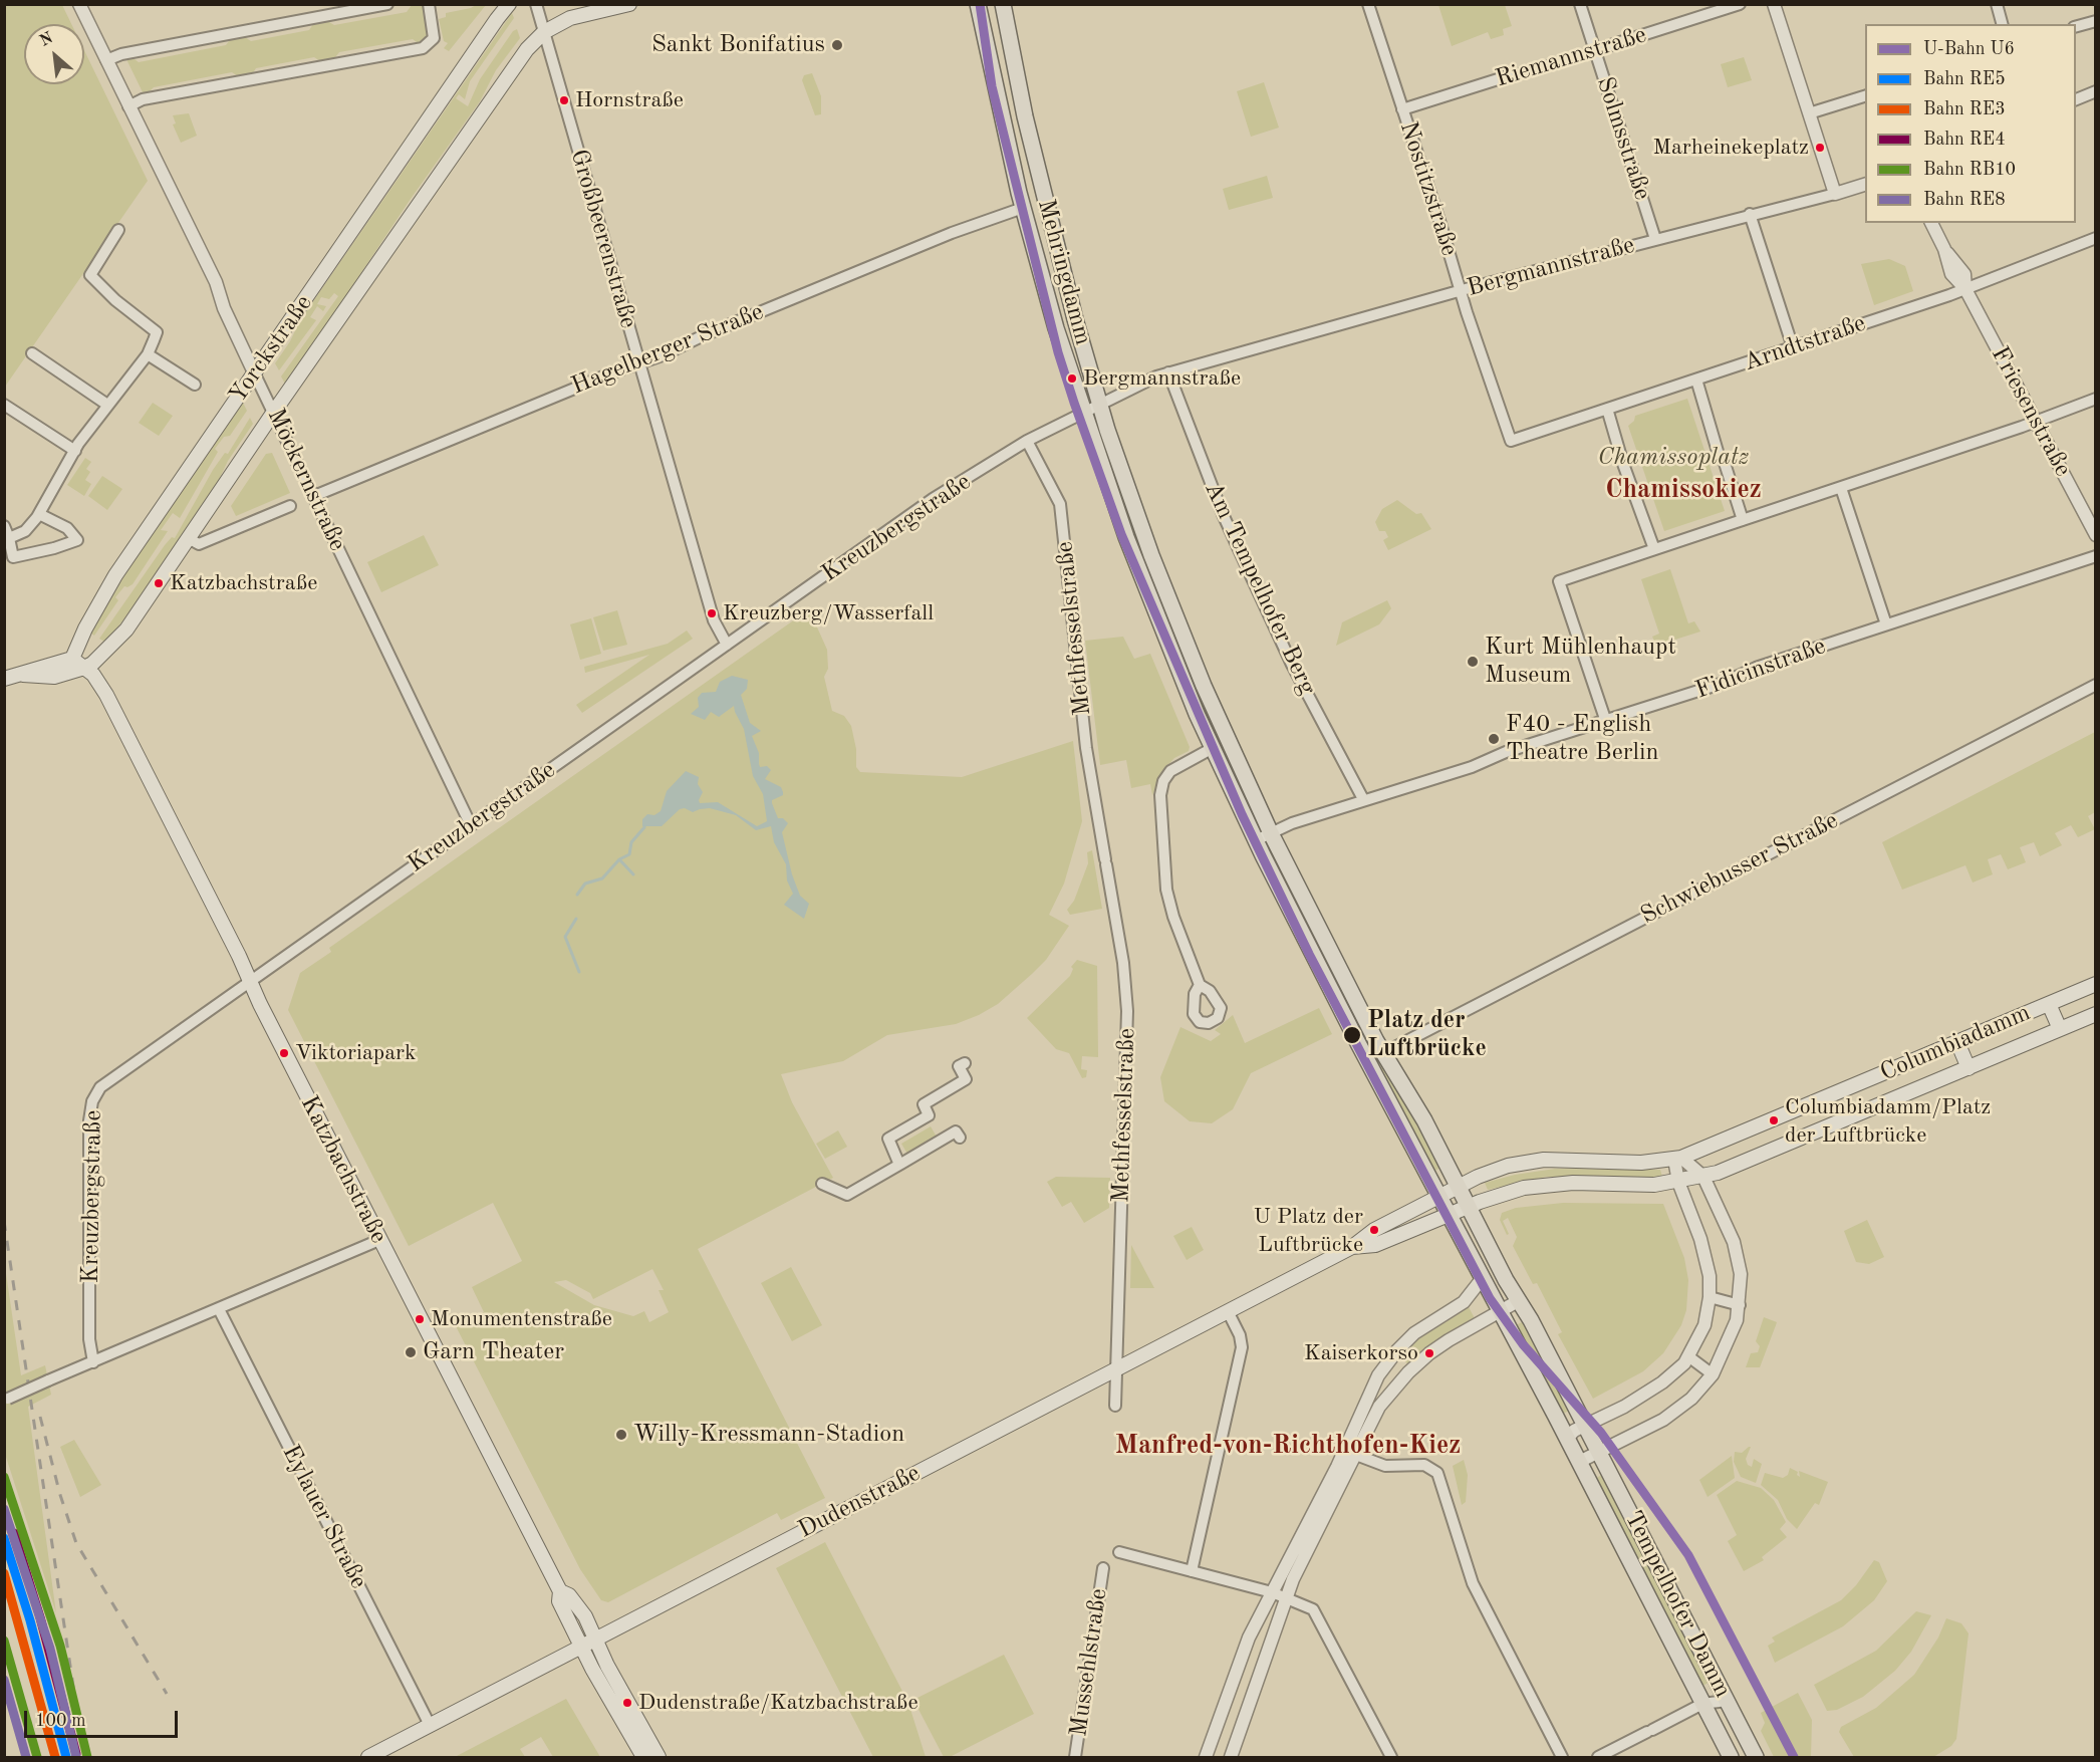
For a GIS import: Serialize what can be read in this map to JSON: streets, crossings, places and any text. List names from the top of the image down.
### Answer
{
  "streets": {
    "main road": [
      "Mehringdamm",
      "Yorckstraße",
      "Columbiadamm",
      "Katzbachstraße",
      "Dudenstraße",
      "Tempelhofer Damm"
    ],
    "street": [
      "Riemannstraße",
      "Solmsstraße",
      "Nostitzstraße",
      "Großbeerenstraße",
      "Bergmannstraße",
      "Arndtstraße",
      "Hagelberger Straße",
      "Friesenstraße",
      "Möckernstraße",
      "Kreuzbergstraße",
      "Am Tempelhofer Berg",
      "Methfesselstraße",
      "Fidicinstraße",
      "Schwiebusser Straße",
      "Eylauer Straße",
      "Mussehlstraße"
    ]
  },
  "crossings": [
    ["Riemannstraße", "Solmsstraße"],
    ["Riemannstraße", "Nostitzstraße"],
    ["Solmsstraße", "Bergmannstraße"],
    ["Nostitzstraße", "Bergmannstraße"],
    ["Nostitzstraße", "Arndtstraße"],
    ["Großbeerenstraße", "Yorckstraße"],
    ["Großbeerenstraße", "Hagelberger Straße"],
    ["Großbeerenstraße", "Kreuzbergstraße"],
    ["Bergmannstraße", "Mehringdamm"],
    ["Bergmannstraße", "Kreuzbergstraße"],
    ["Bergmannstraße", "Am Tempelhofer Berg"],
    ["Mehringdamm", "Hagelberger Straße"],
    ["Mehringdamm", "Kreuzbergstraße"],
    ["Mehringdamm", "Fidicinstraße"],
    ["Mehringdamm", "Schwiebusser Straße"],
    ["Mehringdamm", "Dudenstraße"],
    ["Mehringdamm", "Tempelhofer Damm"],
    ["Arndtstraße", "Friesenstraße"],
    ["Yorckstraße", "Möckernstraße"],
    ["Yorckstraße", "Katzbachstraße"],
    ["Hagelberger Straße", "Möckernstraße"],
    ["Möckernstraße", "Kreuzbergstraße"],
    ["Kreuzbergstraße", "Methfesselstraße"],
    ["Kreuzbergstraße", "Katzbachstraße"],
    ["Am Tempelhofer Berg", "Fidicinstraße"],
    ["Methfesselstraße", "Dudenstraße"],
    ["Katzbachstraße", "Dudenstraße"],
    ["Dudenstraße", "Eylauer Straße"],
    ["Dudenstraße", "Tempelhofer Damm"]
  ],
  "districts": ["Chamissokiez", "Manfred-von-Richthofen-Kiez"],
  "parks": ["Chamissoplatz"],
  "places": [
    "Sankt Bonifatius",
    "Hornstraße",
    "Marheinekeplatz",
    "Bergmannstraße",
    "Katzbachstraße",
    "Kreuzberg/Wasserfall",
    "Kurt Mühlenhaupt Museum",
    "F40 - English Theatre Berlin",
    "Platz der Luftbrücke",
    "Viktoriapark",
    "Columbiadamm/Platz der Luftbrücke",
    "U Platz der Luftbrücke",
    "Monumentenstraße",
    "Garn Theater",
    "Kaiserkorso",
    "Willy-Kressmann-Stadion",
    "Dudenstraße/Katzbachstraße"
  ],
  "lines": [
    "metro line U6",
    "rail line RB10",
    "rail line RE8",
    "rail line RE4",
    "rail line RE5",
    "rail line RE3"
  ],
  "legend": [
    "U-Bahn U6",
    "Bahn RE5",
    "Bahn RE3",
    "Bahn RE4",
    "Bahn RB10",
    "Bahn RE8"
  ],
  "scale_bar": "100 m",
  "north": "top left"
}
